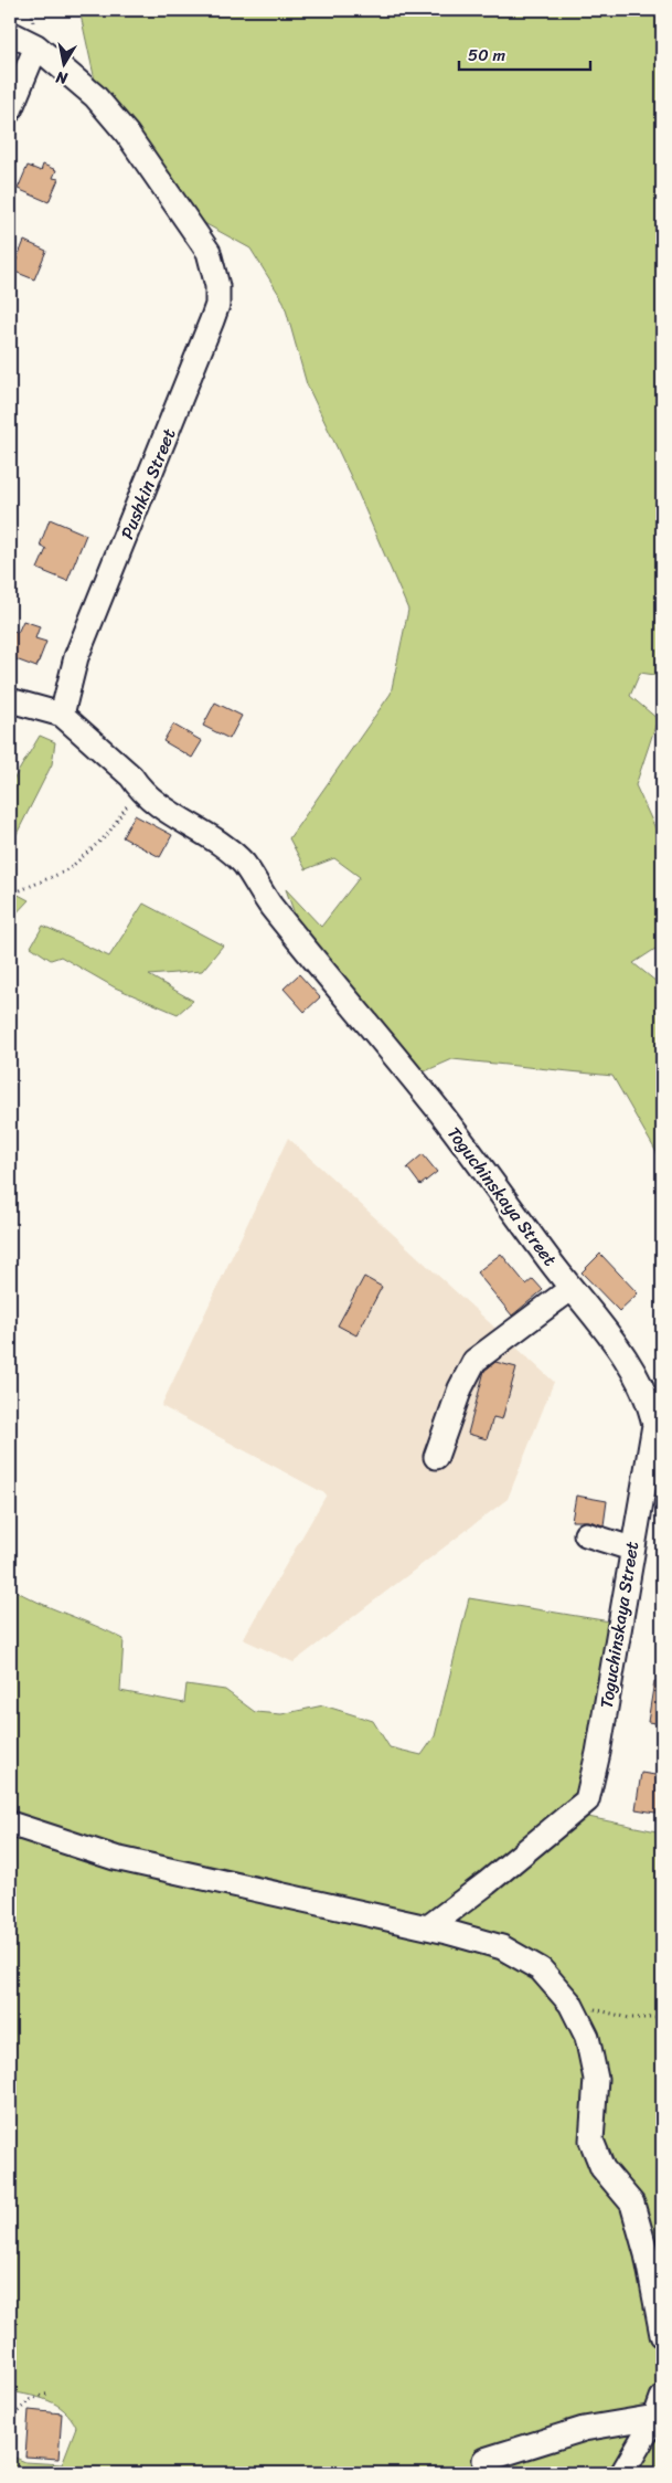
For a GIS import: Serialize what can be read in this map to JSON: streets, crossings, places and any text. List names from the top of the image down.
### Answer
{
  "streets": {
    "street": ["Pushkin Street", "Toguchinskaya Street"]
  },
  "crossings": [
    ["Pushkin Street", "Toguchinskaya Street"]
  ],
  "scale_bar": "50 m",
  "north": "bottom"
}
